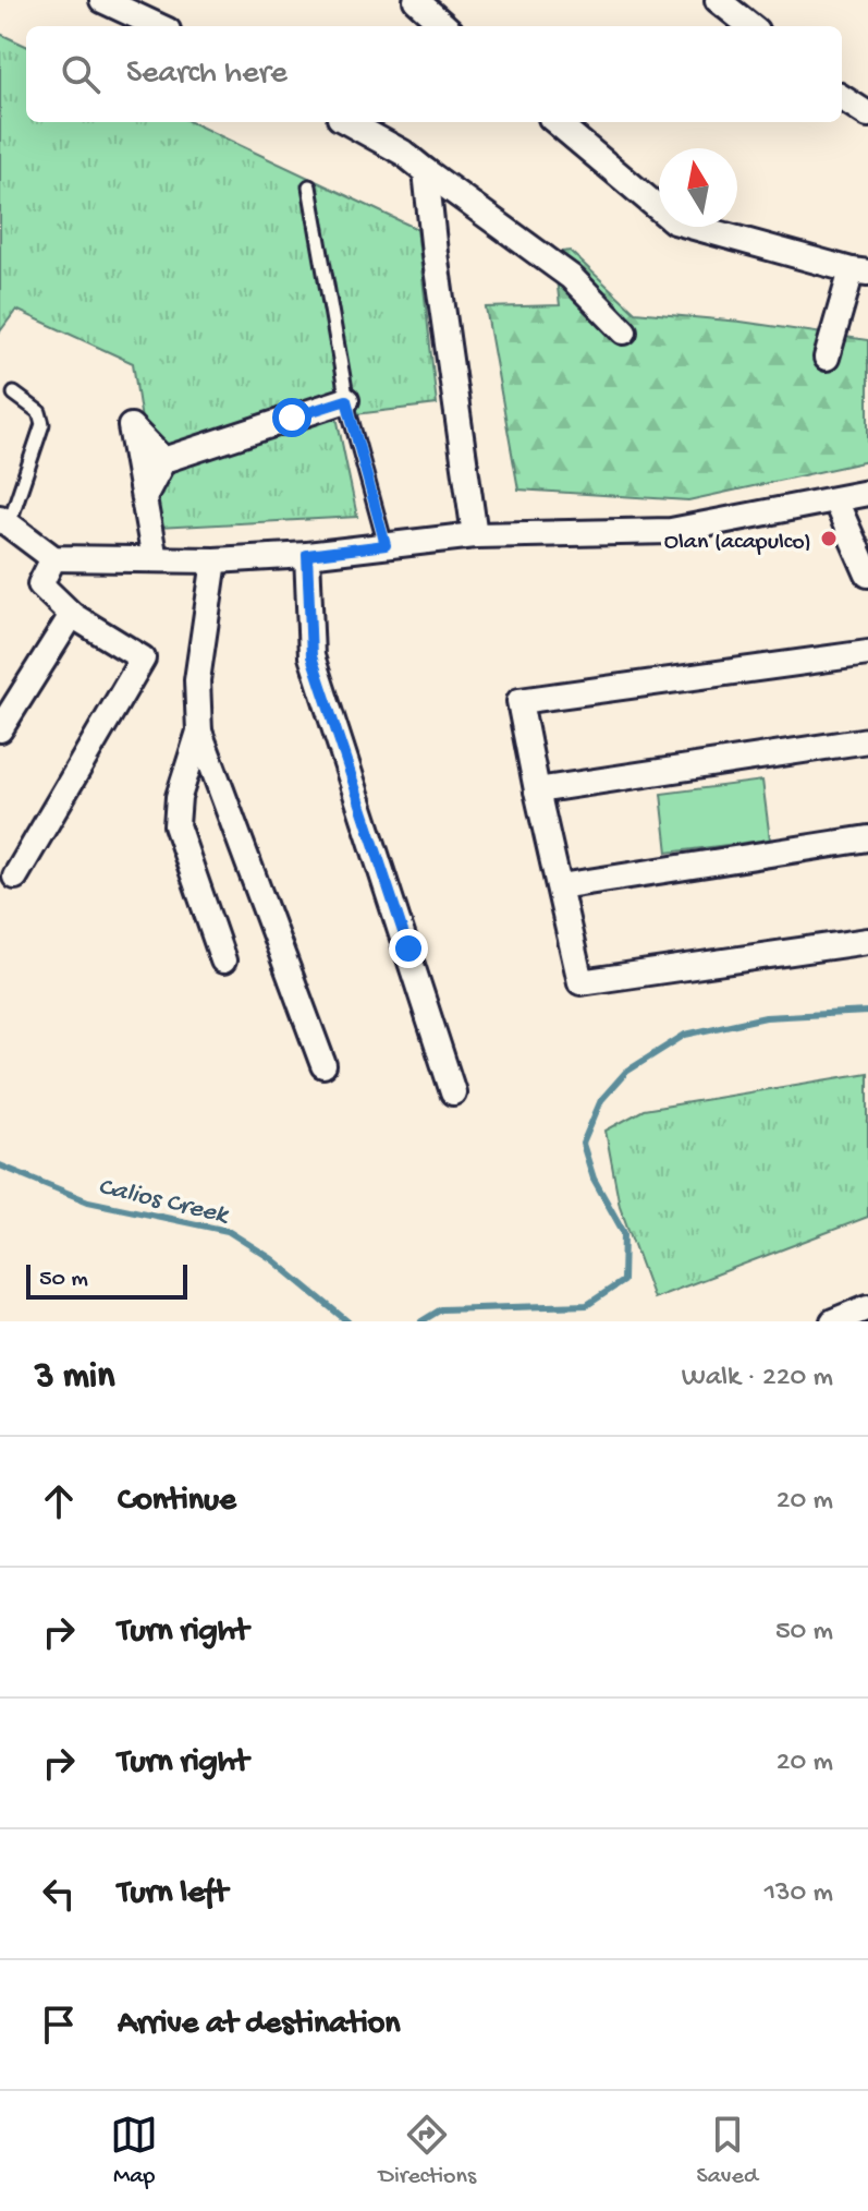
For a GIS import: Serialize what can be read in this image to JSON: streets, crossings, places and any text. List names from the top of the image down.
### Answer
{
  "water": ["Calios Creek"],
  "places": ["Olan (acapulco)"],
  "scale_bar": "50 m",
  "north": "top",
  "page": {
    "search": "Search here",
    "scale": "50 m",
    "heading": ["3 min", "Walk · 220 m"],
    "list": [
      ["Continue", "20 m"],
      ["Turn right", "50 m"],
      ["Turn right", "20 m"],
      ["Turn left", "130 m"],
      "Arrive at destination"
    ],
    "nav": ["Map", "Directions", "Saved"]
  }
}
